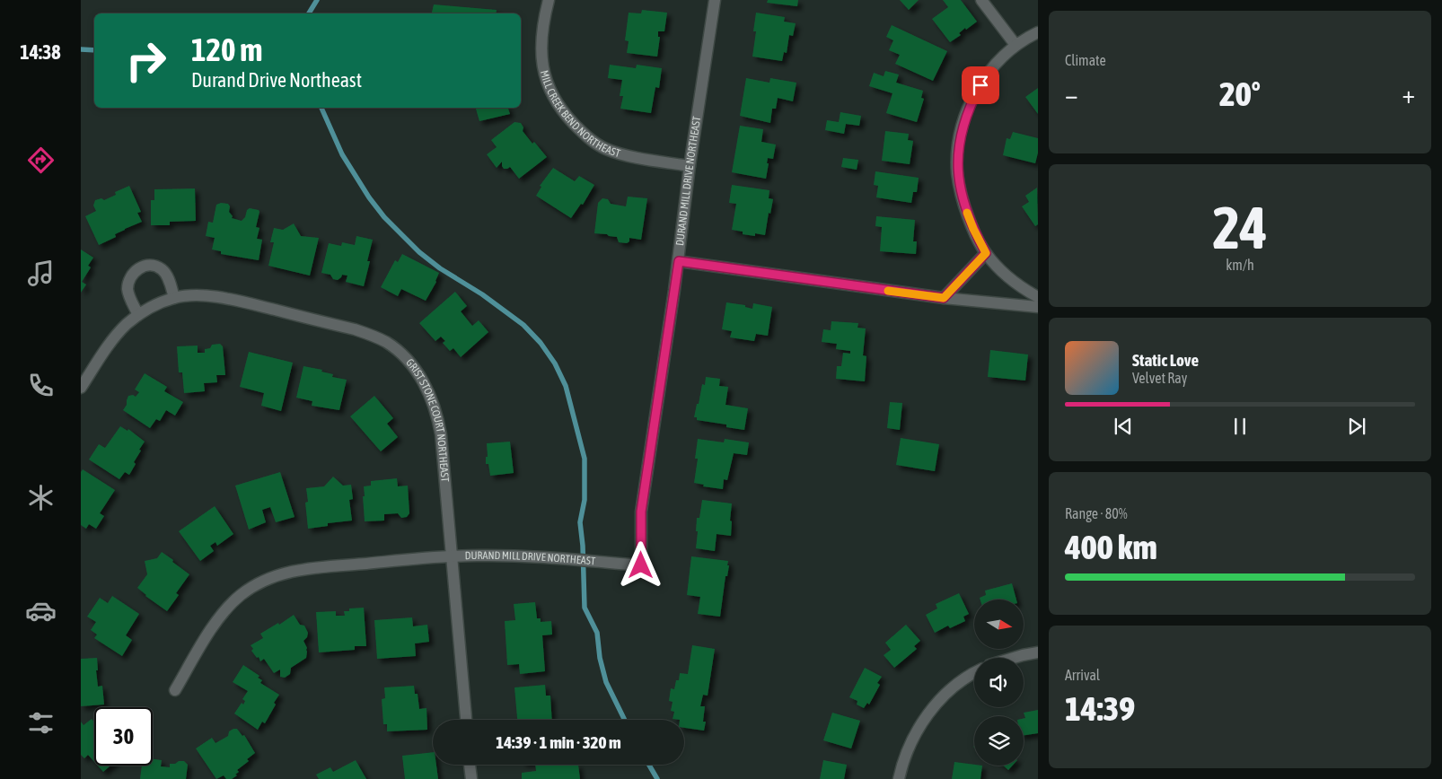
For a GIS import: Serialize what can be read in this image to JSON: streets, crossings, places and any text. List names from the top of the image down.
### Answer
{
  "streets": {
    "street": ["MILL CREEK BEND NORTHEAST", "DURAND MILL DRIVE NORTHEAST", "GRIST STONE COURT NORTHEAST"]
  },
  "crossings": [
    ["MILL CREEK BEND NORTHEAST", "DURAND MILL DRIVE NORTHEAST"],
    ["DURAND MILL DRIVE NORTHEAST", "GRIST STONE COURT NORTHEAST"]
  ],
  "north": "right",
  "page": {
    "tabs": "14:38",
    "tile": [
      "Climate",
      ["24", "km/h"],
      ["Range · 80%", "400 km"],
      ["Arrival", "14:39"]
    ],
    "turn": ["120 m", "Durand Drive Northeast"],
    "heat": ["−", "20°", "+"],
    "song": ["Static Love", "Velvet Ray"],
    "limit": "30",
    "trip": "14:39 · 1 min · 320 m"
  }
}
